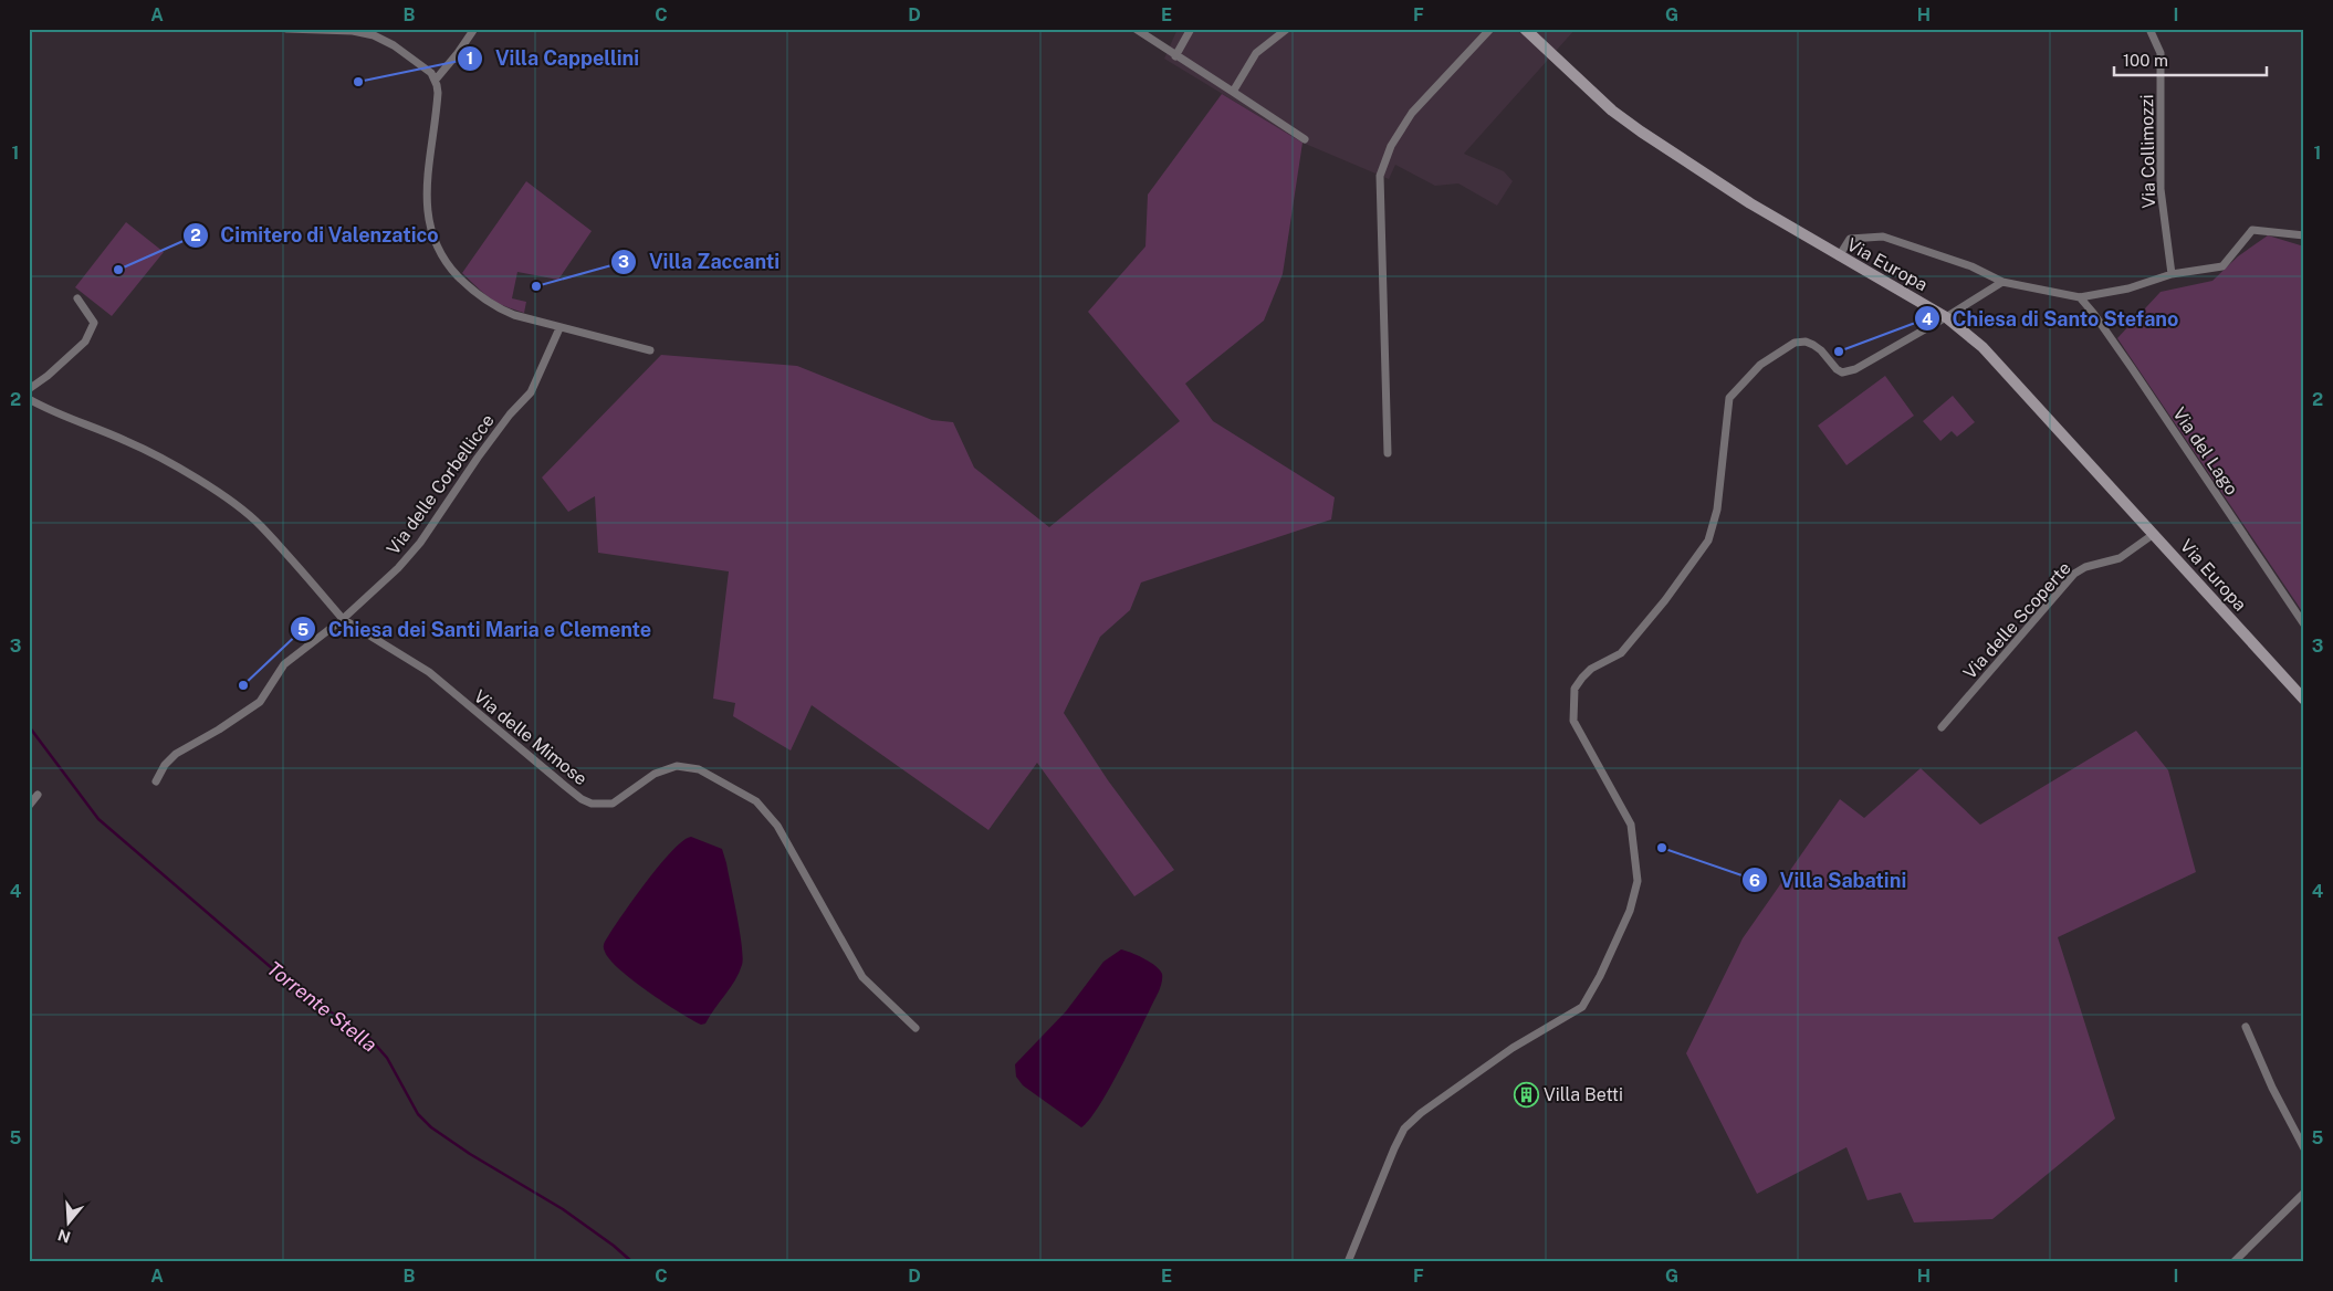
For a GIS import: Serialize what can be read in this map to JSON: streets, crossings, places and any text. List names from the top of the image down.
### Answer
{
  "streets": {
    "main road": ["Via Europa"],
    "street": [
      "Via Collimozzi",
      "Via del Lago",
      "Via delle Corbellicce",
      "Via delle Scoperte",
      "Via delle Mimose"
    ]
  },
  "crossings": [
    ["Via Europa", "Via delle Scoperte"],
    ["Via delle Corbellicce", "Via delle Mimose"]
  ],
  "water": ["Torrente Stella"],
  "places": {
    "other": [
      "Villa Cappellini",
      "Cimitero di Valenzatico",
      "Villa Zaccanti",
      "Chiesa di Santo Stefano",
      "Chiesa dei Santi Maria e Clemente",
      "Villa Sabatini"
    ],
    "building": ["Villa Betti"]
  },
  "scale_bar": "100 m",
  "north": "bottom",
  "grid": {
    "columns": [
      "A",
      "B",
      "C",
      "D",
      "E",
      "F",
      "G",
      "H",
      "I"
    ],
    "rows": [
      "1",
      "2",
      "3",
      "4",
      "5"
    ]
  }
}
